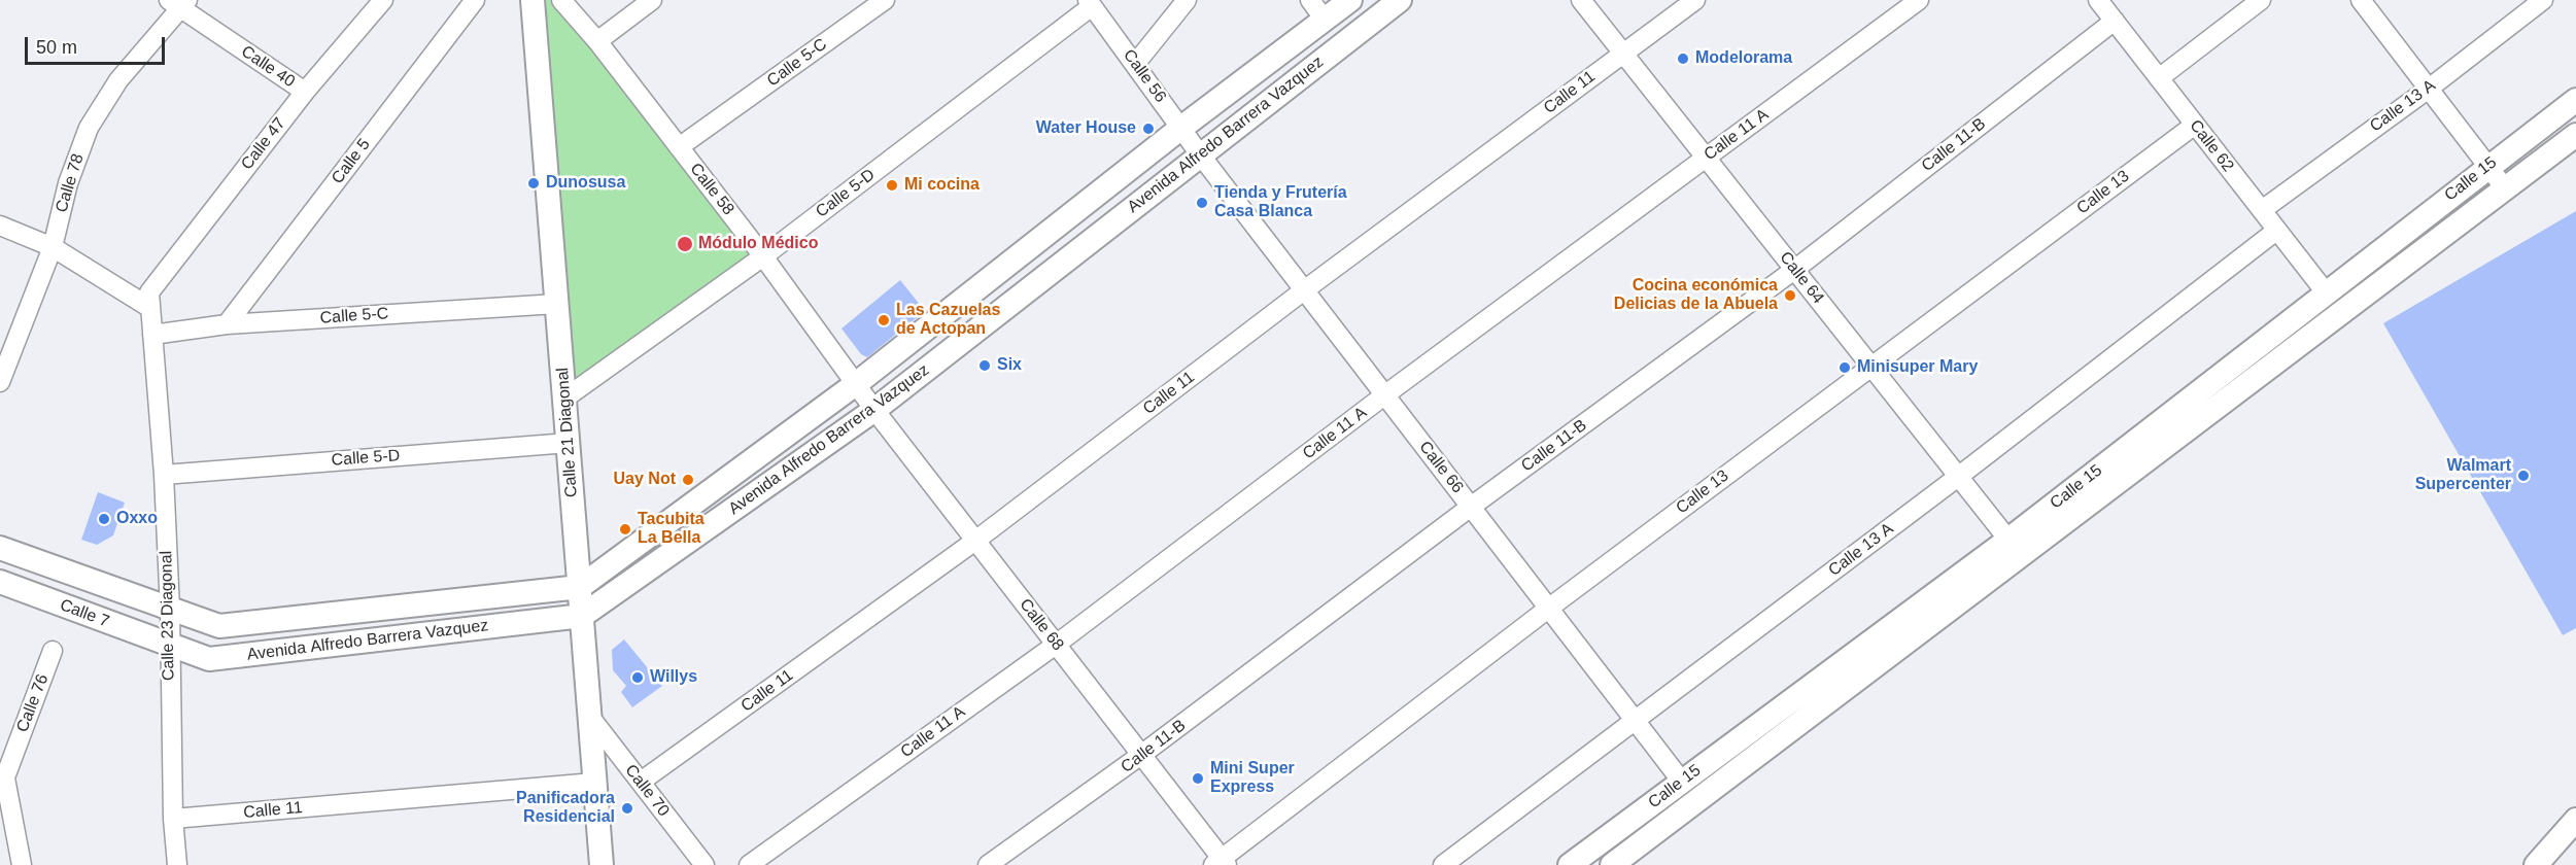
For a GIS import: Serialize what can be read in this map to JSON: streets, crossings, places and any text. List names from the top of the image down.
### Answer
{
  "streets": {
    "street": [
      "Calle 5-C",
      "Calle 40",
      "Calle 56",
      "Calle 11",
      "Calle 13 A",
      "Avenida Alfredo Barrera Vazquez",
      "Calle 11 A",
      "Calle 47",
      "Calle 11-B",
      "Calle 62",
      "Calle 5",
      "Calle 15",
      "Calle 78",
      "Calle 58",
      "Calle 13",
      "Calle 5-D",
      "Calle 64",
      "Calle 21 Diagonal",
      "Calle 66",
      "Calle 7",
      "Calle 23 Diagonal",
      "Calle 68",
      "Calle 76",
      "Calle 70"
    ]
  },
  "crossings": [
    ["Calle 5-C", "Calle 5"],
    ["Calle 5-C", "Calle 58"],
    ["Calle 5-C", "Calle 21 Diagonal"],
    ["Calle 5-C", "Calle 23 Diagonal"],
    ["Calle 40", "Calle 47"],
    ["Calle 40", "Calle 78"],
    ["Calle 56", "Avenida Alfredo Barrera Vazquez"],
    ["Calle 56", "Calle 5-D"],
    ["Calle 56", "Calle 66"],
    ["Calle 11", "Calle 64"],
    ["Calle 11", "Calle 21 Diagonal"],
    ["Calle 11", "Calle 66"],
    ["Calle 11", "Calle 23 Diagonal"],
    ["Calle 11", "Calle 68"],
    ["Calle 11", "Calle 70"],
    ["Calle 13 A", "Calle 62"],
    ["Calle 13 A", "Calle 64"],
    ["Calle 13 A", "Calle 66"],
    ["Avenida Alfredo Barrera Vazquez", "Calle 58"],
    ["Avenida Alfredo Barrera Vazquez", "Calle 21 Diagonal"],
    ["Avenida Alfredo Barrera Vazquez", "Calle 66"],
    ["Avenida Alfredo Barrera Vazquez", "Calle 7"],
    ["Avenida Alfredo Barrera Vazquez", "Calle 23 Diagonal"],
    ["Avenida Alfredo Barrera Vazquez", "Calle 68"],
    ["Calle 11 A", "Calle 64"],
    ["Calle 11 A", "Calle 66"],
    ["Calle 11 A", "Calle 68"],
    ["Calle 47", "Calle 23 Diagonal"],
    ["Calle 11-B", "Calle 62"],
    ["Calle 11-B", "Calle 64"],
    ["Calle 11-B", "Calle 66"],
    ["Calle 11-B", "Calle 68"],
    ["Calle 62", "Calle 15"],
    ["Calle 62", "Calle 13"],
    ["Calle 15", "Calle 64"],
    ["Calle 15", "Calle 66"],
    ["Calle 58", "Calle 5-D"],
    ["Calle 58", "Calle 68"],
    ["Calle 13", "Calle 64"],
    ["Calle 13", "Calle 66"],
    ["Calle 13", "Calle 68"],
    ["Calle 5-D", "Calle 21 Diagonal"],
    ["Calle 5-D", "Calle 23 Diagonal"],
    ["Calle 21 Diagonal", "Calle 70"],
    ["Calle 7", "Calle 23 Diagonal"]
  ],
  "places": [
    "Modelorama",
    "Water House",
    "Dunosusa",
    "Mi cocina",
    "Tienda y Frutería Casa Blanca",
    "Módulo Médico",
    "Cocina económica Delicias de la Abuela",
    "Las Cazuelas de Actopan",
    "Six",
    "Minisuper Mary",
    "Walmart Supercenter",
    "Uay Not",
    "Oxxo",
    "Tacubita La Bella",
    "Willys",
    "Mini Super Express",
    "Panificadora Residencial"
  ],
  "scale_bar": "50 m"
}
